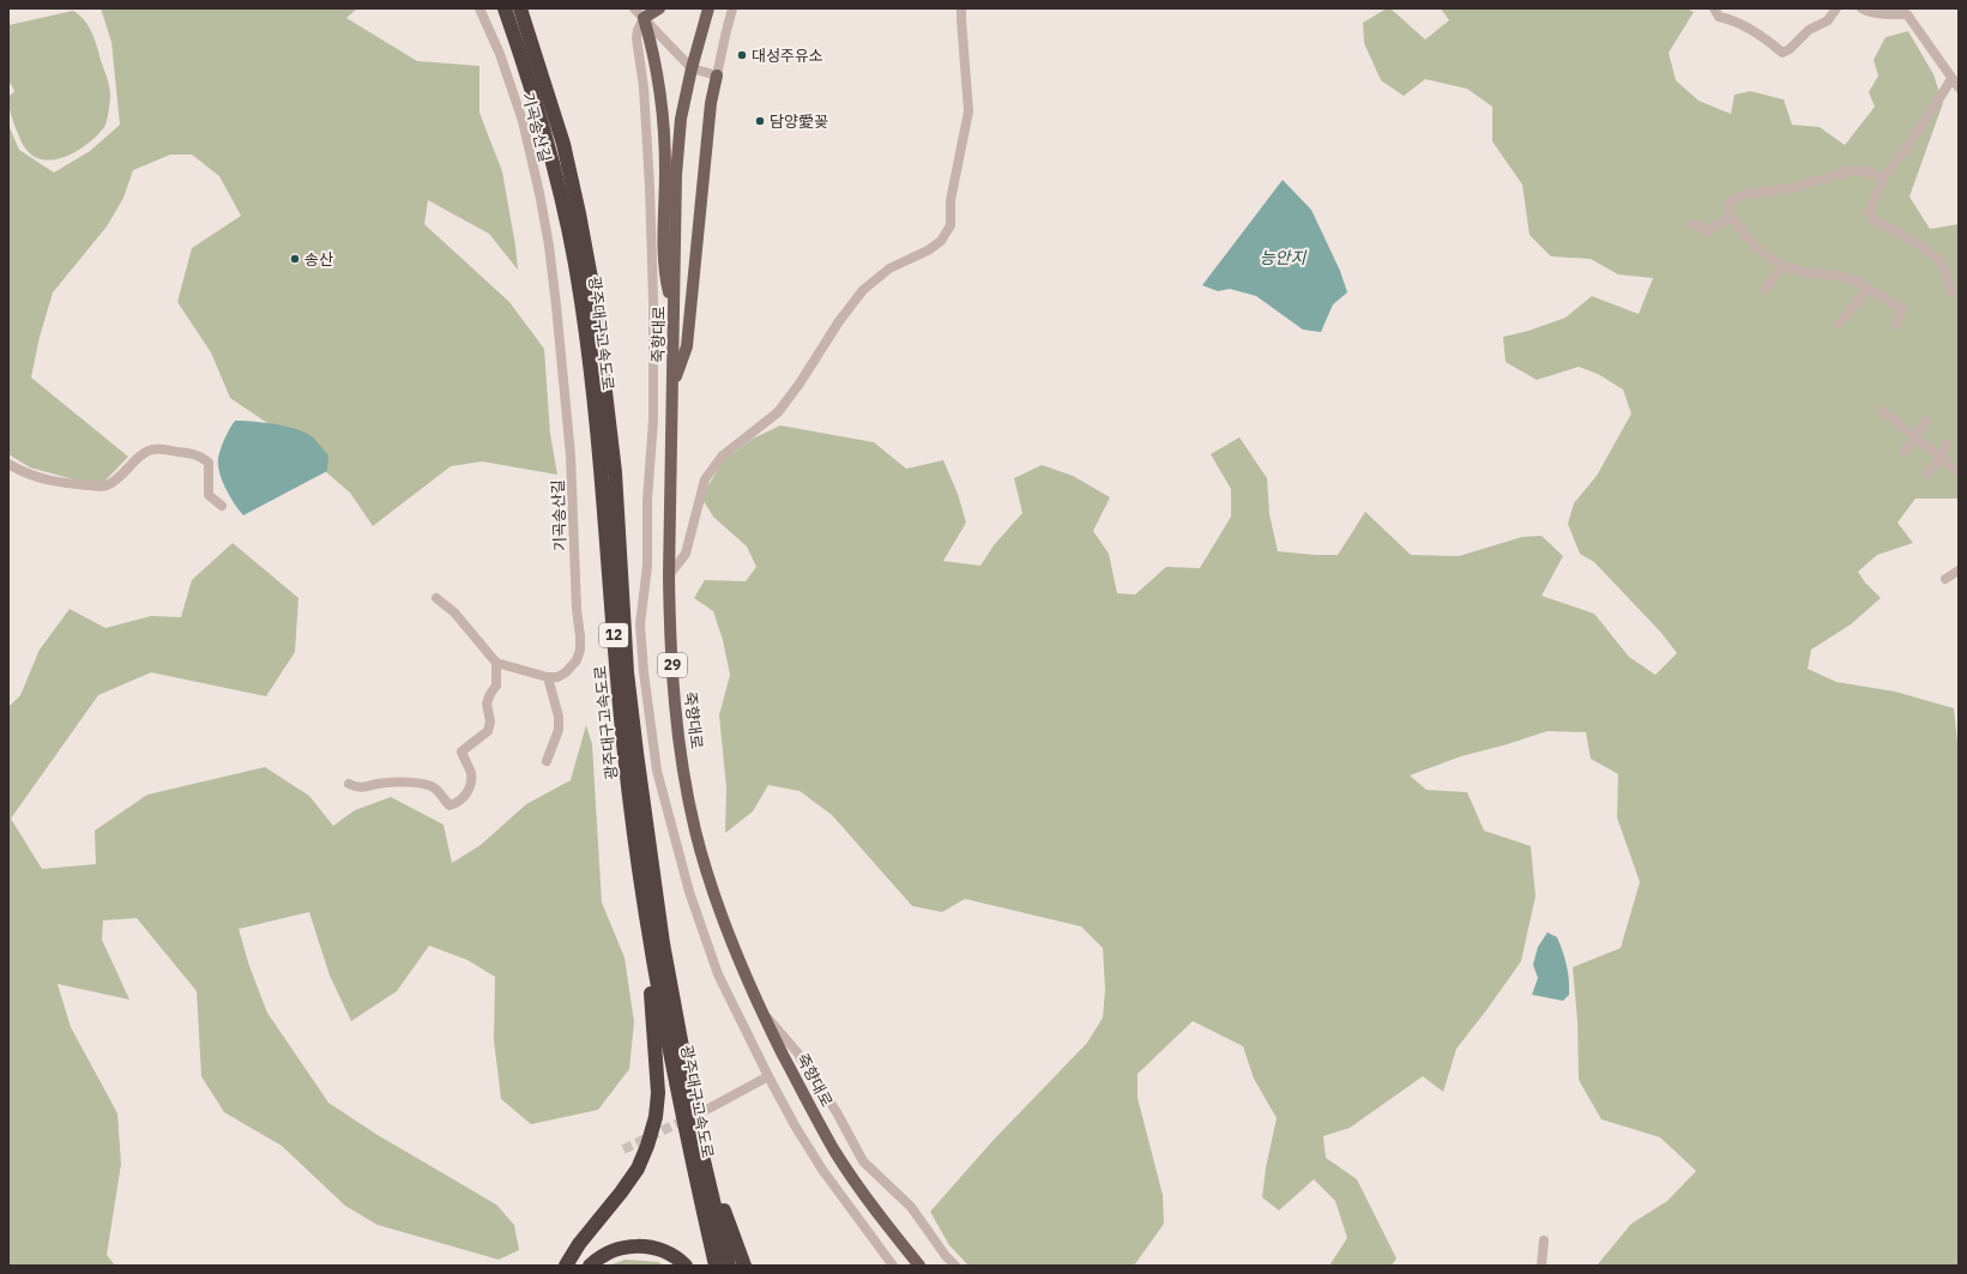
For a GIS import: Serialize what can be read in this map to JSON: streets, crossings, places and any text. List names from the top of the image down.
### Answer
{
  "streets": {
    "highway": ["광주대구고속도로", "12"],
    "main road": ["죽향대로", "29"],
    "street": ["기곡송산길"]
  },
  "water": ["능안지"],
  "places": ["대성주유소", "담양愛꽂", "송산"]
}
